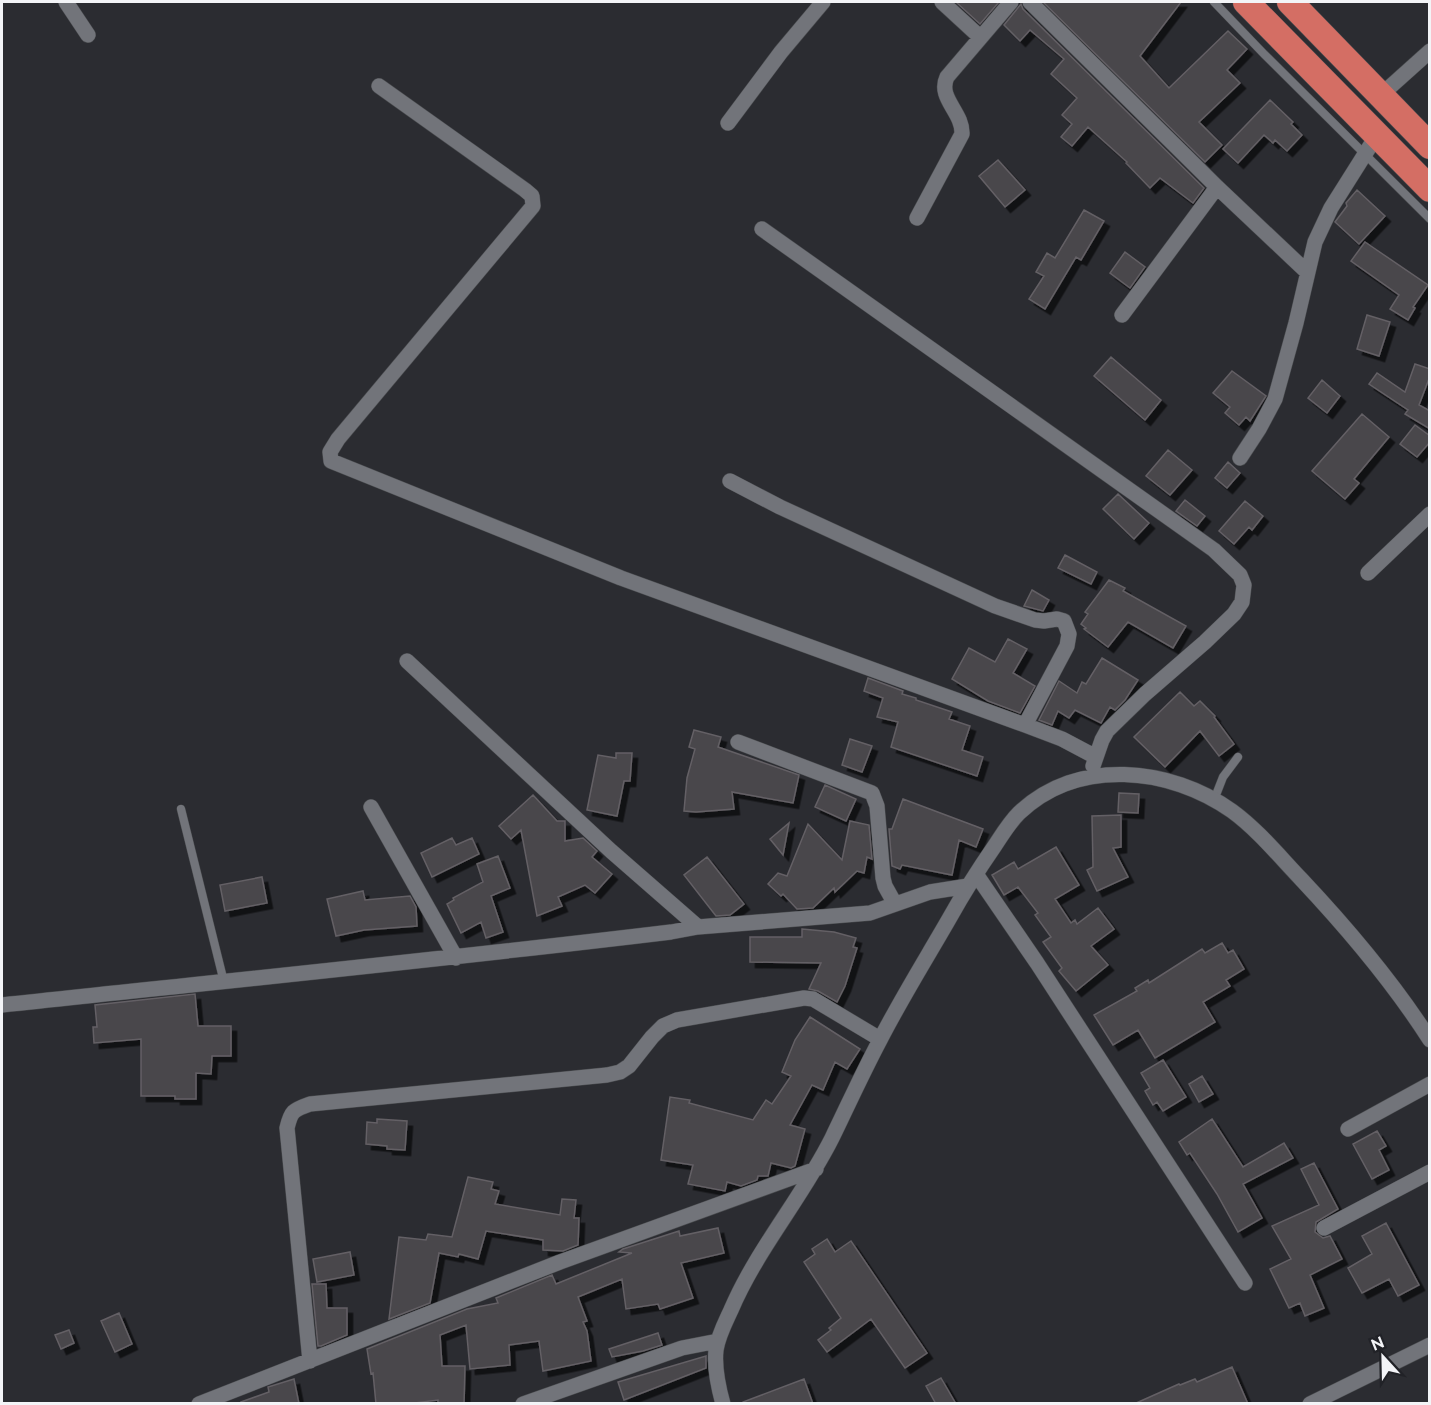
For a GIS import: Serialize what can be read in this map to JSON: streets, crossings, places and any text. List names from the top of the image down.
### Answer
{
  "north": "top"
}
